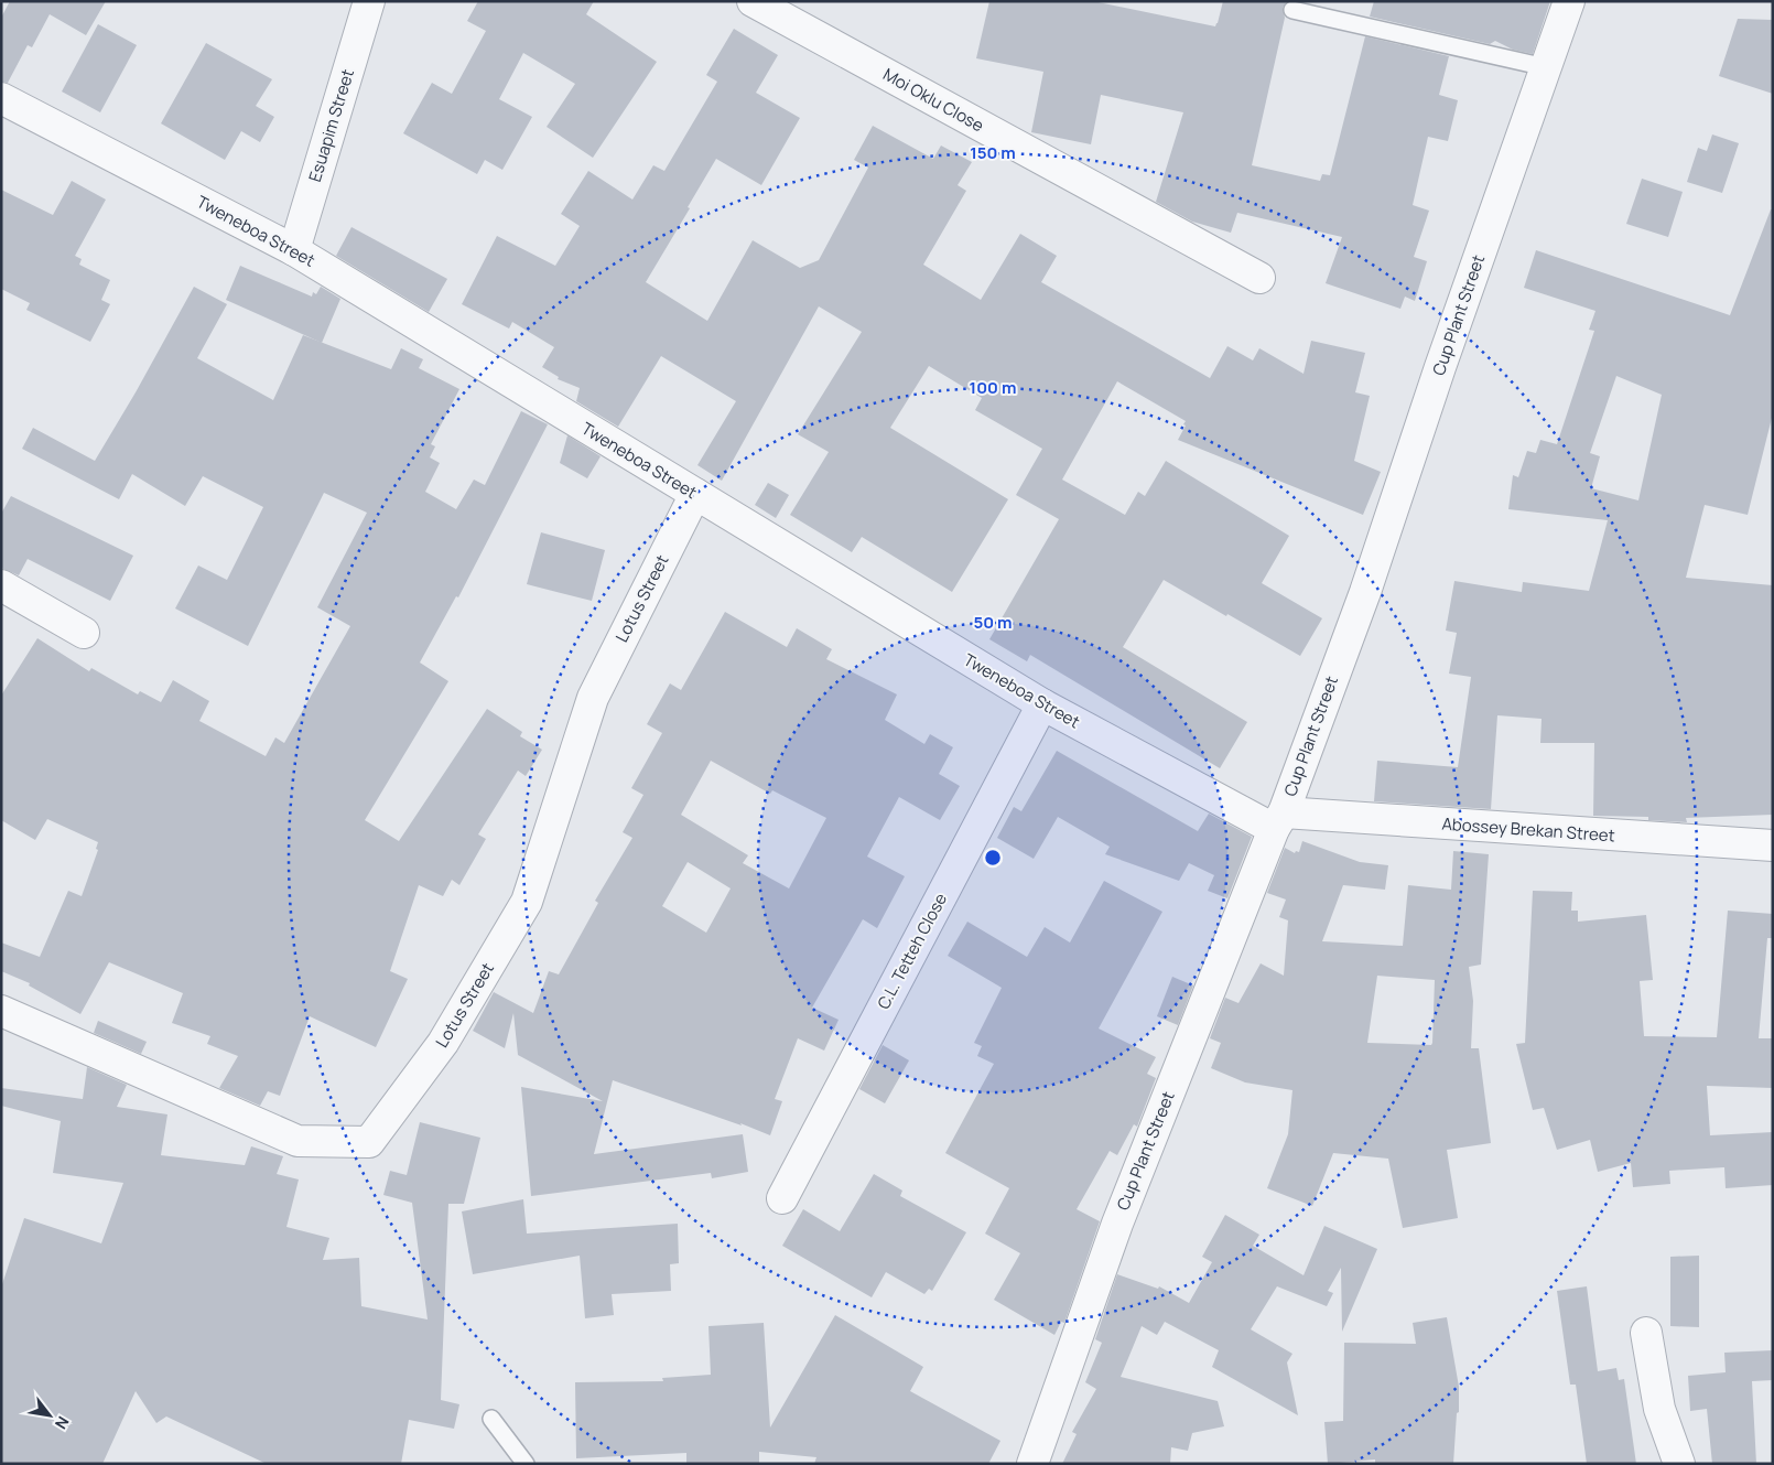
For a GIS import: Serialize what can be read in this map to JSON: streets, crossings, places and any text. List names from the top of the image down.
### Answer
{
  "streets": {
    "street": [
      "Moi Oklu Close",
      "Esuapim Street",
      "Tweneboa Street",
      "Cup Plant Street",
      "Lotus Street",
      "Abossey Brekan Street",
      "C.L. Tetteh Close"
    ]
  },
  "crossings": [
    ["Esuapim Street", "Tweneboa Street"],
    ["Tweneboa Street", "Cup Plant Street"],
    ["Tweneboa Street", "Lotus Street"],
    ["Tweneboa Street", "Abossey Brekan Street"],
    ["Tweneboa Street", "C.L. Tetteh Close"],
    ["Cup Plant Street", "Abossey Brekan Street"]
  ],
  "north": "bottom right",
  "rings": ["150 m", "100 m", "50 m"]
}
